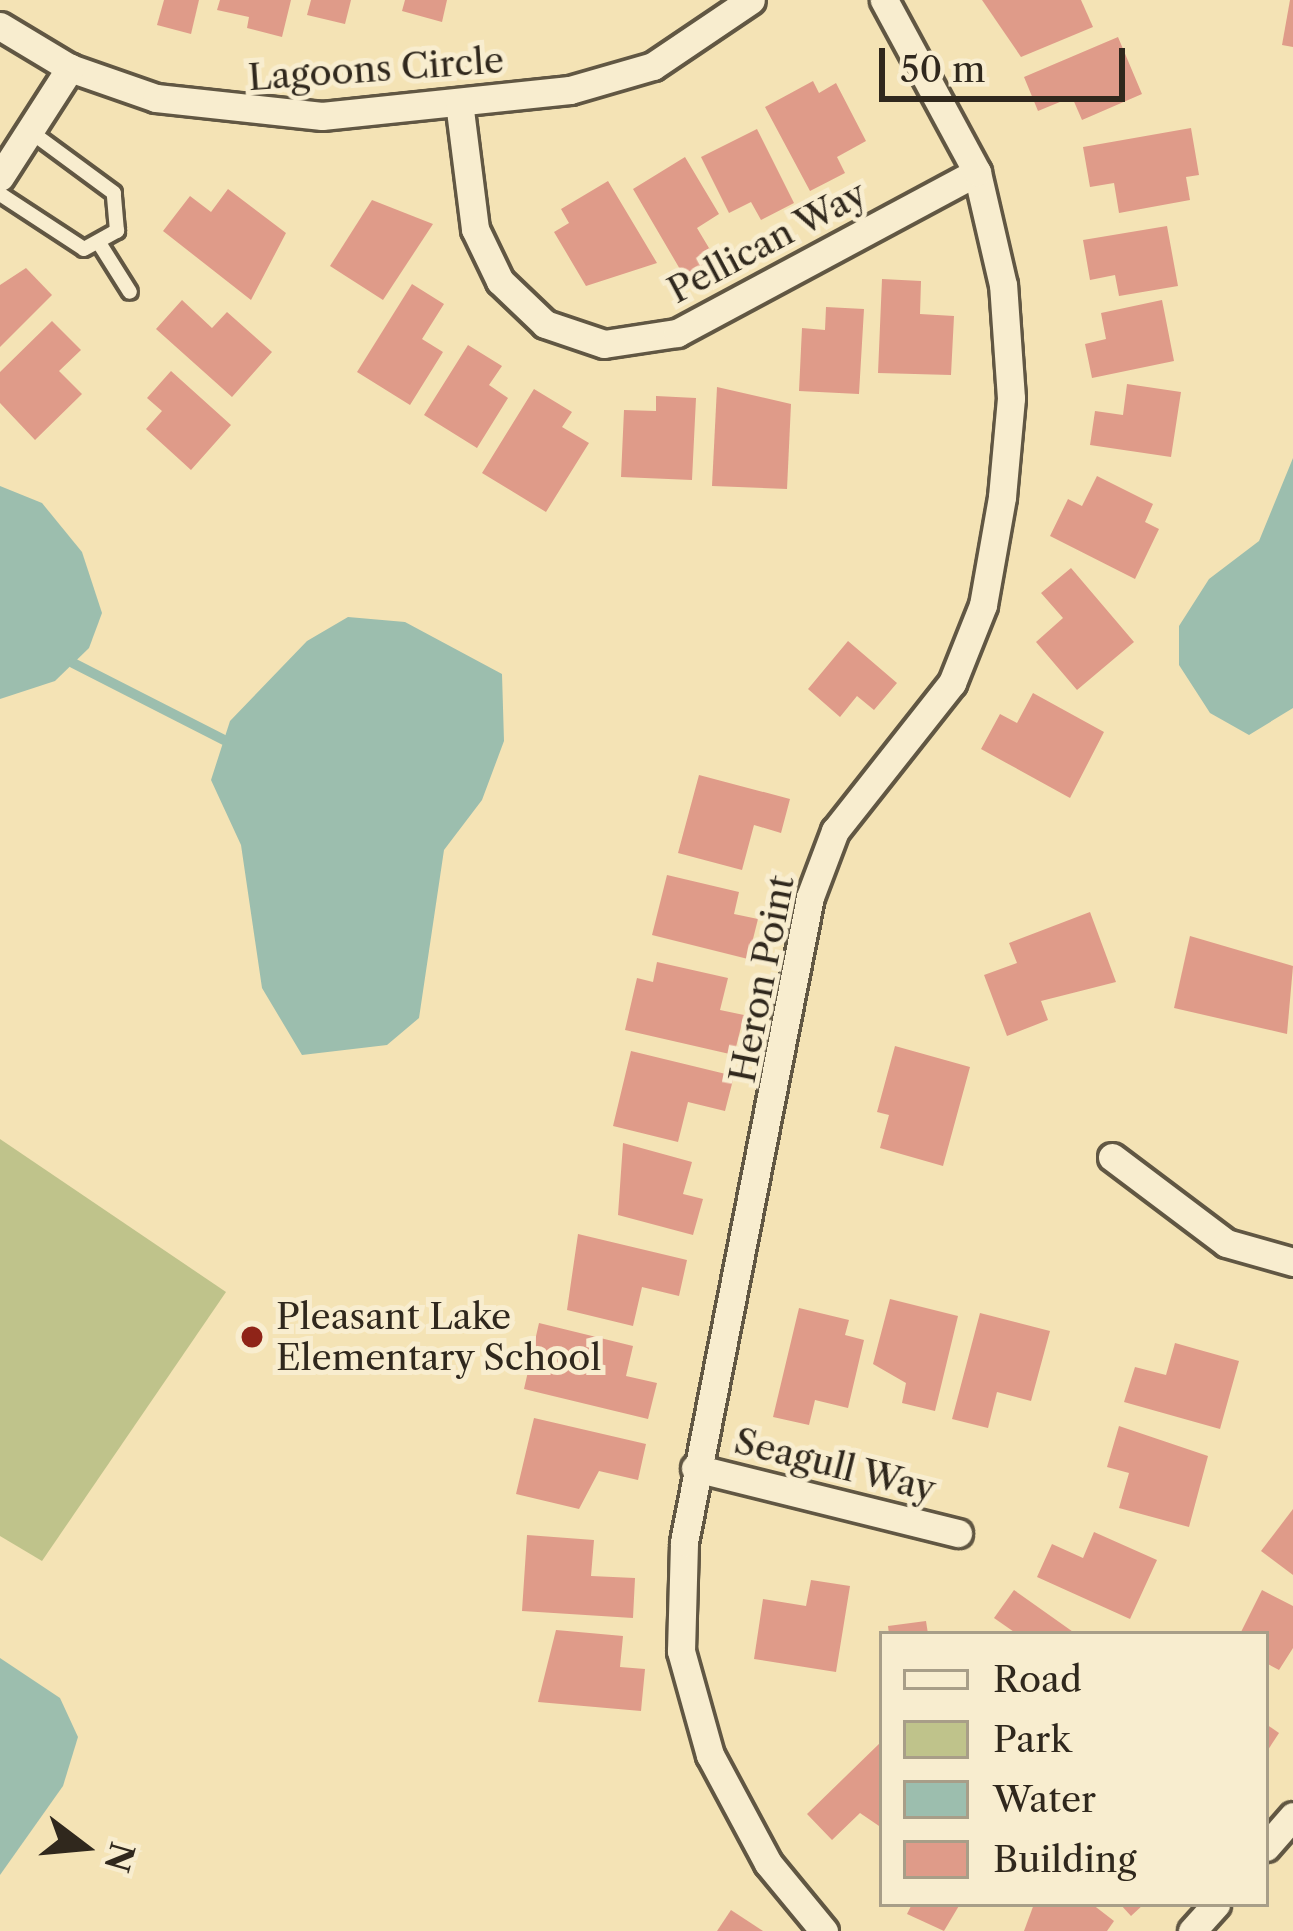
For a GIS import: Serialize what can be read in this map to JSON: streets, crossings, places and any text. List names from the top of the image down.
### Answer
{
  "streets": {
    "street": [
      "Lagoons Circle",
      "Pellican Way",
      "Heron Point",
      "Seagull Way"
    ]
  },
  "crossings": [
    ["Lagoons Circle", "Pellican Way"],
    ["Pellican Way", "Heron Point"],
    ["Heron Point", "Seagull Way"]
  ],
  "places": ["Pleasant Lake Elementary School"],
  "legend": [
    "Road",
    "Park",
    "Water",
    "Building"
  ],
  "scale_bar": "50 m",
  "north": "right"
}
